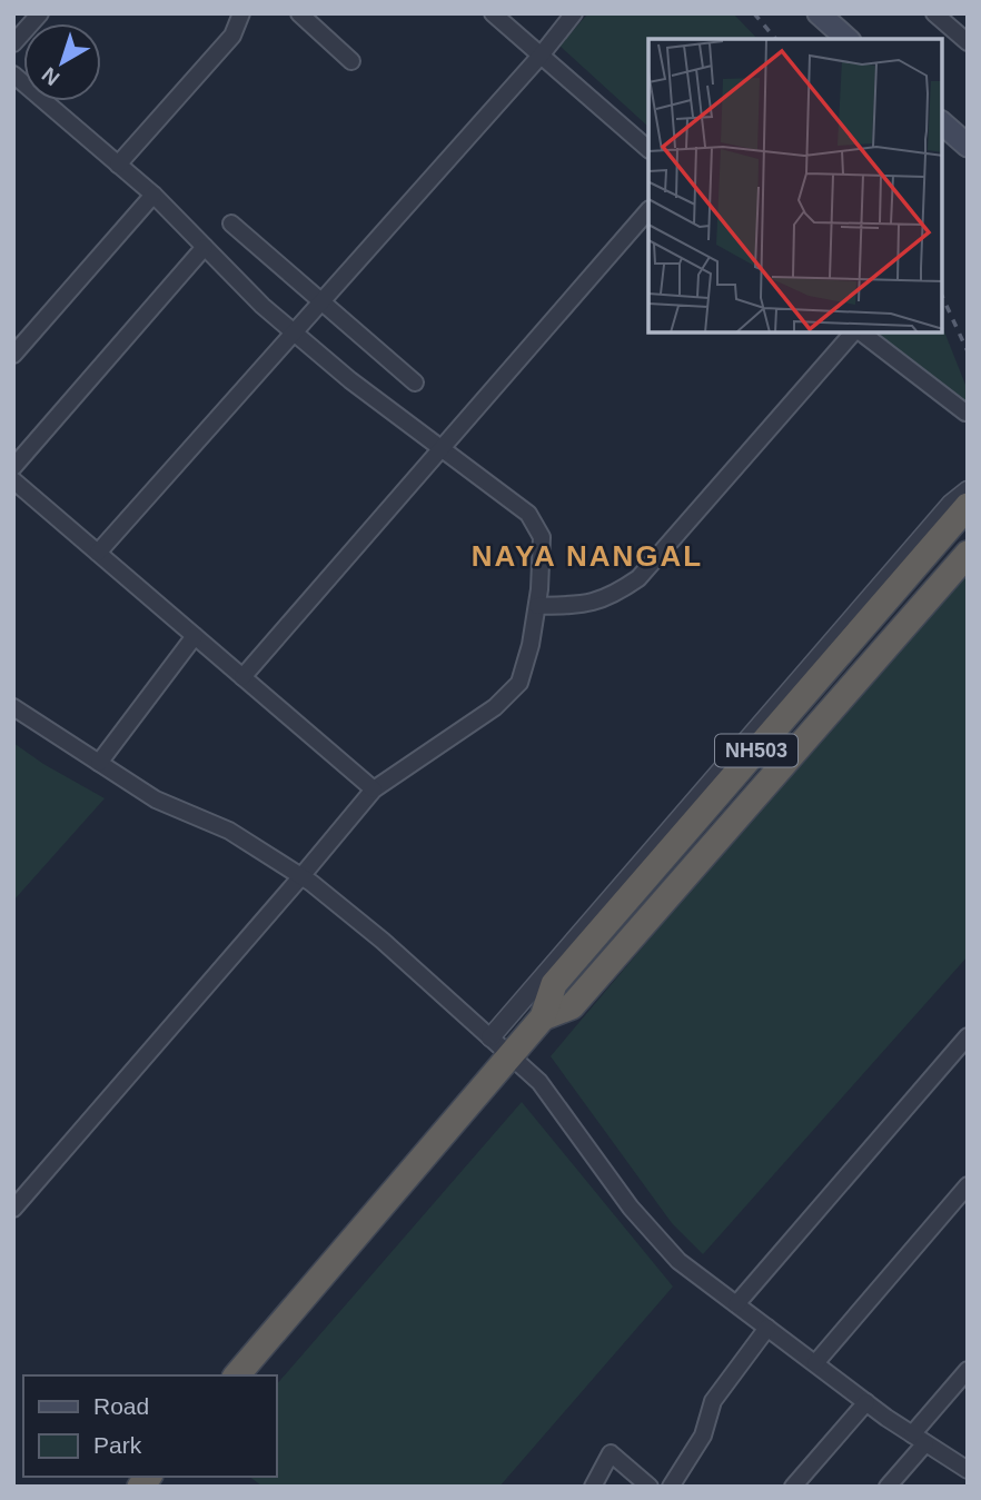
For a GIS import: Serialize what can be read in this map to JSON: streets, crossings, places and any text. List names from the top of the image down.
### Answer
{
  "streets": {
    "highway": ["NH503"]
  },
  "districts": ["NAYA NANGAL"],
  "legend": ["Road", "Park"],
  "north": "bottom left"
}
